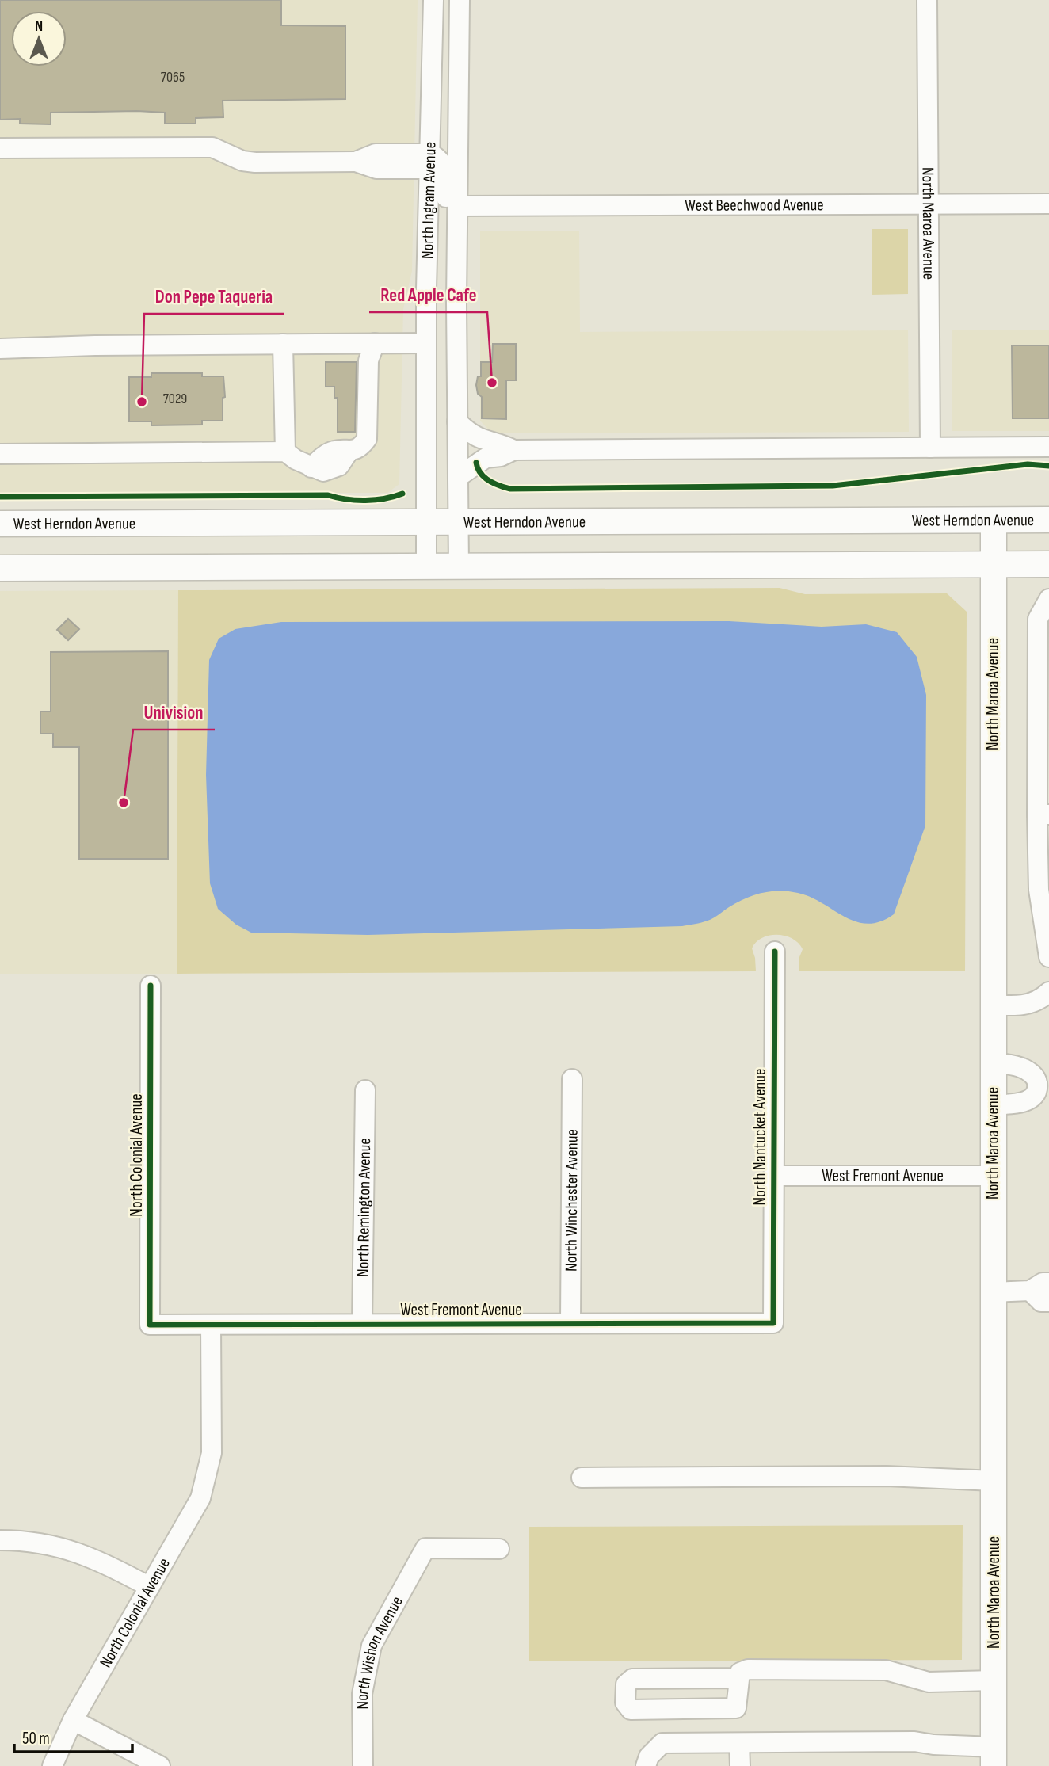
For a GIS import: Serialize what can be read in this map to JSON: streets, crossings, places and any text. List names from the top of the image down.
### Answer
{
  "streets": {
    "main road": ["North Maroa Avenue", "West Herndon Avenue"],
    "street": [
      "North Ingram Avenue",
      "West Beechwood Avenue",
      "North Nantucket Avenue",
      "North Colonial Avenue",
      "West Fremont Avenue",
      "North Winchester Avenue",
      "North Remington Avenue",
      "North Wishon Avenue"
    ]
  },
  "crossings": [
    ["North Ingram Avenue", "West Beechwood Avenue"],
    ["North Ingram Avenue", "West Herndon Avenue"],
    ["West Beechwood Avenue", "North Maroa Avenue"],
    ["North Maroa Avenue", "West Herndon Avenue"],
    ["North Maroa Avenue", "West Fremont Avenue"],
    ["North Nantucket Avenue", "West Fremont Avenue"],
    ["North Colonial Avenue", "West Fremont Avenue"],
    ["West Fremont Avenue", "North Winchester Avenue"],
    ["West Fremont Avenue", "North Remington Avenue"]
  ],
  "places": ["Red Apple Cafe", "Don Pepe Taqueria", "Univision"],
  "house_numbers": ["7065", "7029"],
  "scale_bar": "50 m",
  "north": "top"
}
